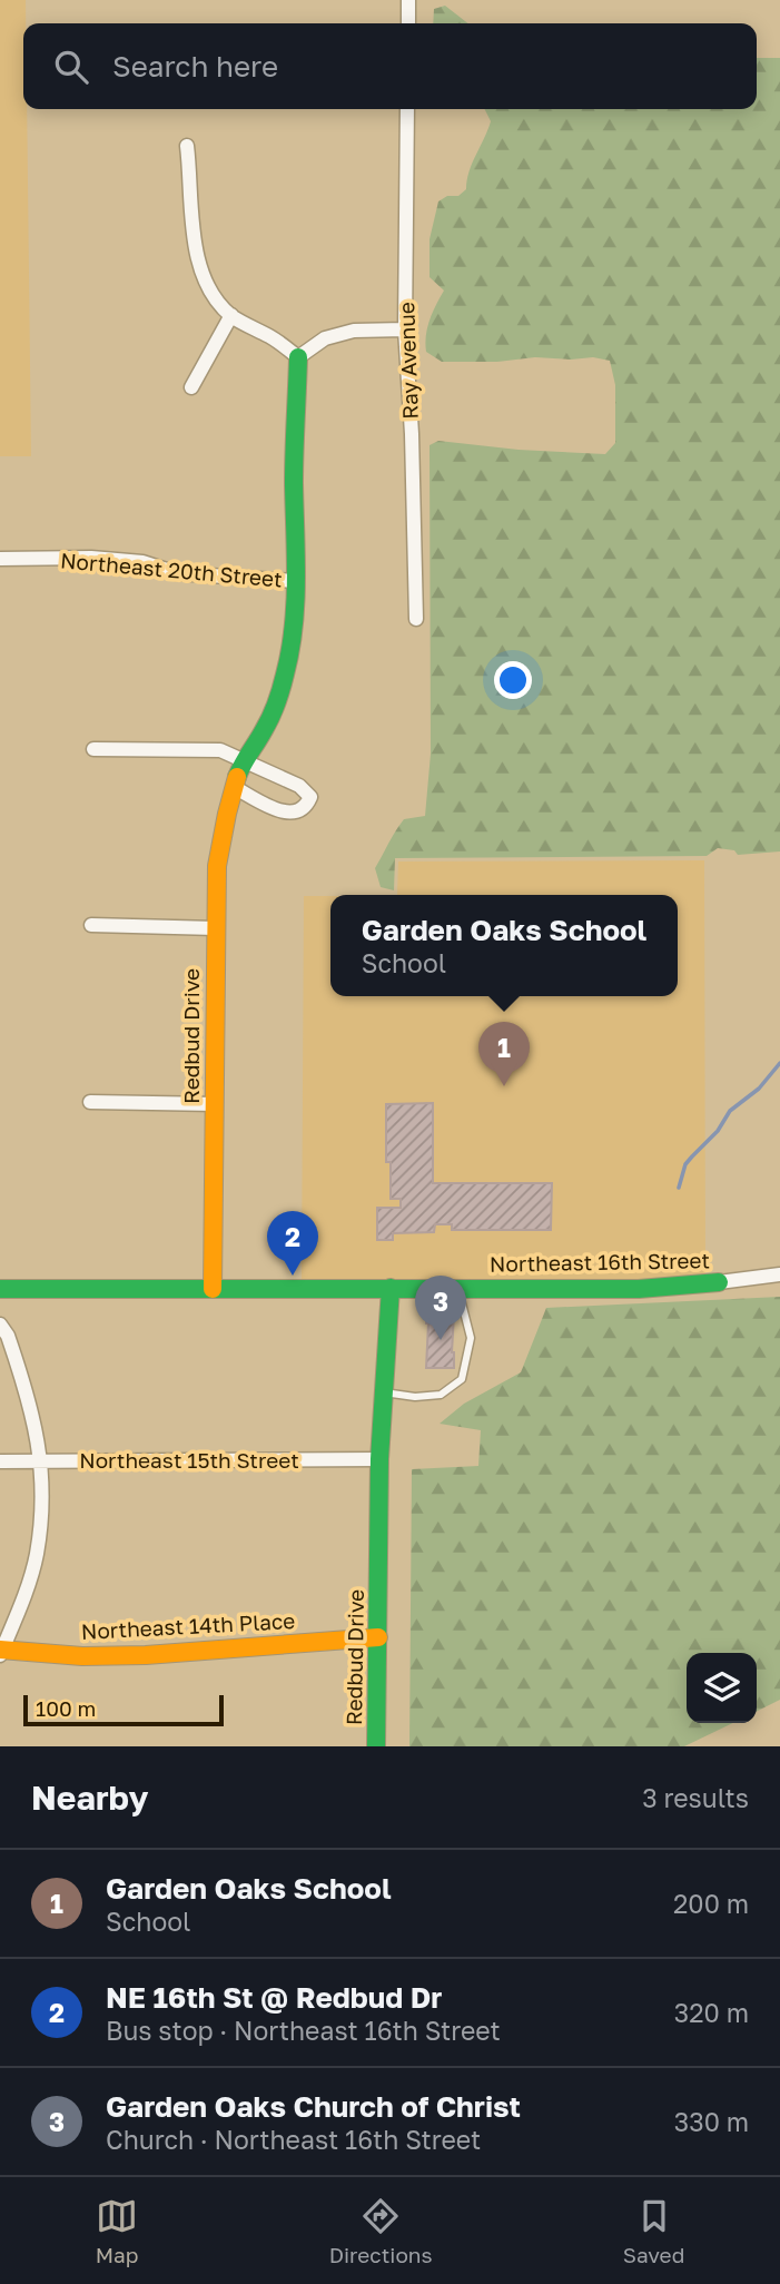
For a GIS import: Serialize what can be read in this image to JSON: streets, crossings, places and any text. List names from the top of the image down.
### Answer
{
  "streets": {
    "street": [
      "Ray Avenue",
      "Northeast 20th Street",
      "Redbud Drive",
      "Northeast 16th Street",
      "Northeast 15th Street",
      "Northeast 14th Place"
    ]
  },
  "crossings": [
    ["Northeast 20th Street", "Redbud Drive"],
    ["Redbud Drive", "Northeast 16th Street"],
    ["Redbud Drive", "Northeast 15th Street"],
    ["Redbud Drive", "Northeast 14th Place"]
  ],
  "scale_bar": "100 m",
  "page": {
    "search": "Search here",
    "popup": ["Garden Oaks School", "School"],
    "pins": ["1", "2", "3"],
    "scale": "100 m",
    "heading": ["Nearby", "3 results"],
    "list": [
      {
        "mark": "1",
        "name": "Garden Oaks School",
        "note": "School",
        "value": "200 m"
      },
      {
        "mark": "2",
        "name": "NE 16th St @ Redbud Dr",
        "note": "Bus stop · Northeast 16th Street",
        "value": "320 m"
      },
      {
        "mark": "3",
        "name": "Garden Oaks Church of Christ",
        "note": "Church · Northeast 16th Street",
        "value": "330 m"
      }
    ],
    "nav": ["Map", "Directions", "Saved"]
  }
}
